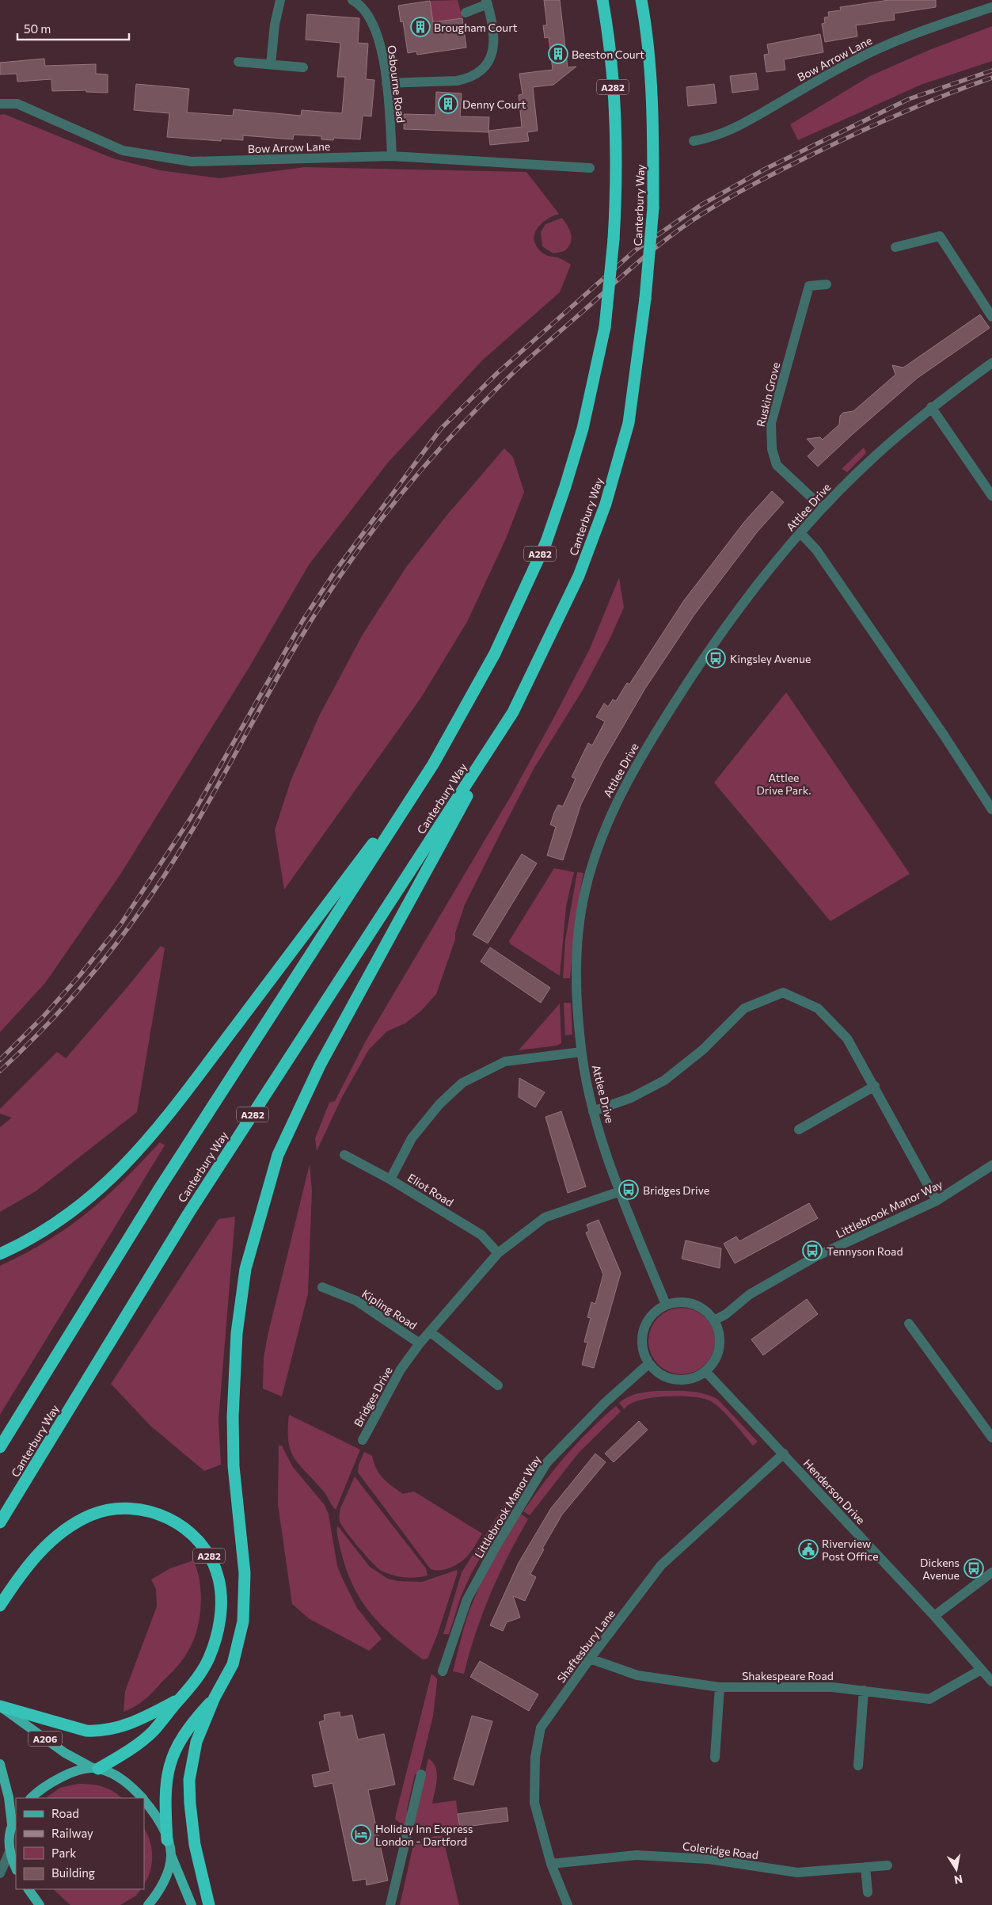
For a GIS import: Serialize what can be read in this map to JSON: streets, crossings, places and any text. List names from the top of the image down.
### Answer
{
  "streets": {
    "highway": ["A282", "Canterbury Way"],
    "main road": ["A206"],
    "street": [
      "Bow Arrow Lane",
      "Osbourne Road",
      "Ruskin Grove",
      "Attlee Drive",
      "Eliot Road",
      "Littlebrook Manor Way",
      "Kipling Road",
      "Bridges Drive",
      "Henderson Drive",
      "Shaftesbury Lane",
      "Shakespeare Road",
      "Coleridge Road"
    ]
  },
  "crossings": [
    ["Bow Arrow Lane", "Osbourne Road"],
    ["A282", "Canterbury Way"],
    ["A282", "A206"],
    ["Ruskin Grove", "Attlee Drive"],
    ["Attlee Drive", "Littlebrook Manor Way"],
    ["Attlee Drive", "Bridges Drive"],
    ["Attlee Drive", "Henderson Drive"],
    ["Eliot Road", "Bridges Drive"],
    ["Littlebrook Manor Way", "Henderson Drive"],
    ["Kipling Road", "Bridges Drive"],
    ["Henderson Drive", "Shaftesbury Lane"],
    ["Henderson Drive", "Shakespeare Road"],
    ["Shaftesbury Lane", "Shakespeare Road"],
    ["Shaftesbury Lane", "Coleridge Road"]
  ],
  "parks": ["Attlee Drive Park."],
  "places": {
    "building": ["Brougham Court", "Beeston Court", "Denny Court"],
    "bus stop": [
      "Kingsley Avenue",
      "Bridges Drive",
      "Tennyson Road",
      "Dickens Avenue"
    ],
    "public building": ["Riverview Post Office"],
    "hotel": ["Holiday Inn Express London - Dartford"]
  },
  "legend": [
    "Road",
    "Railway",
    "Park",
    "Building"
  ],
  "scale_bar": "50 m",
  "north": "bottom"
}
